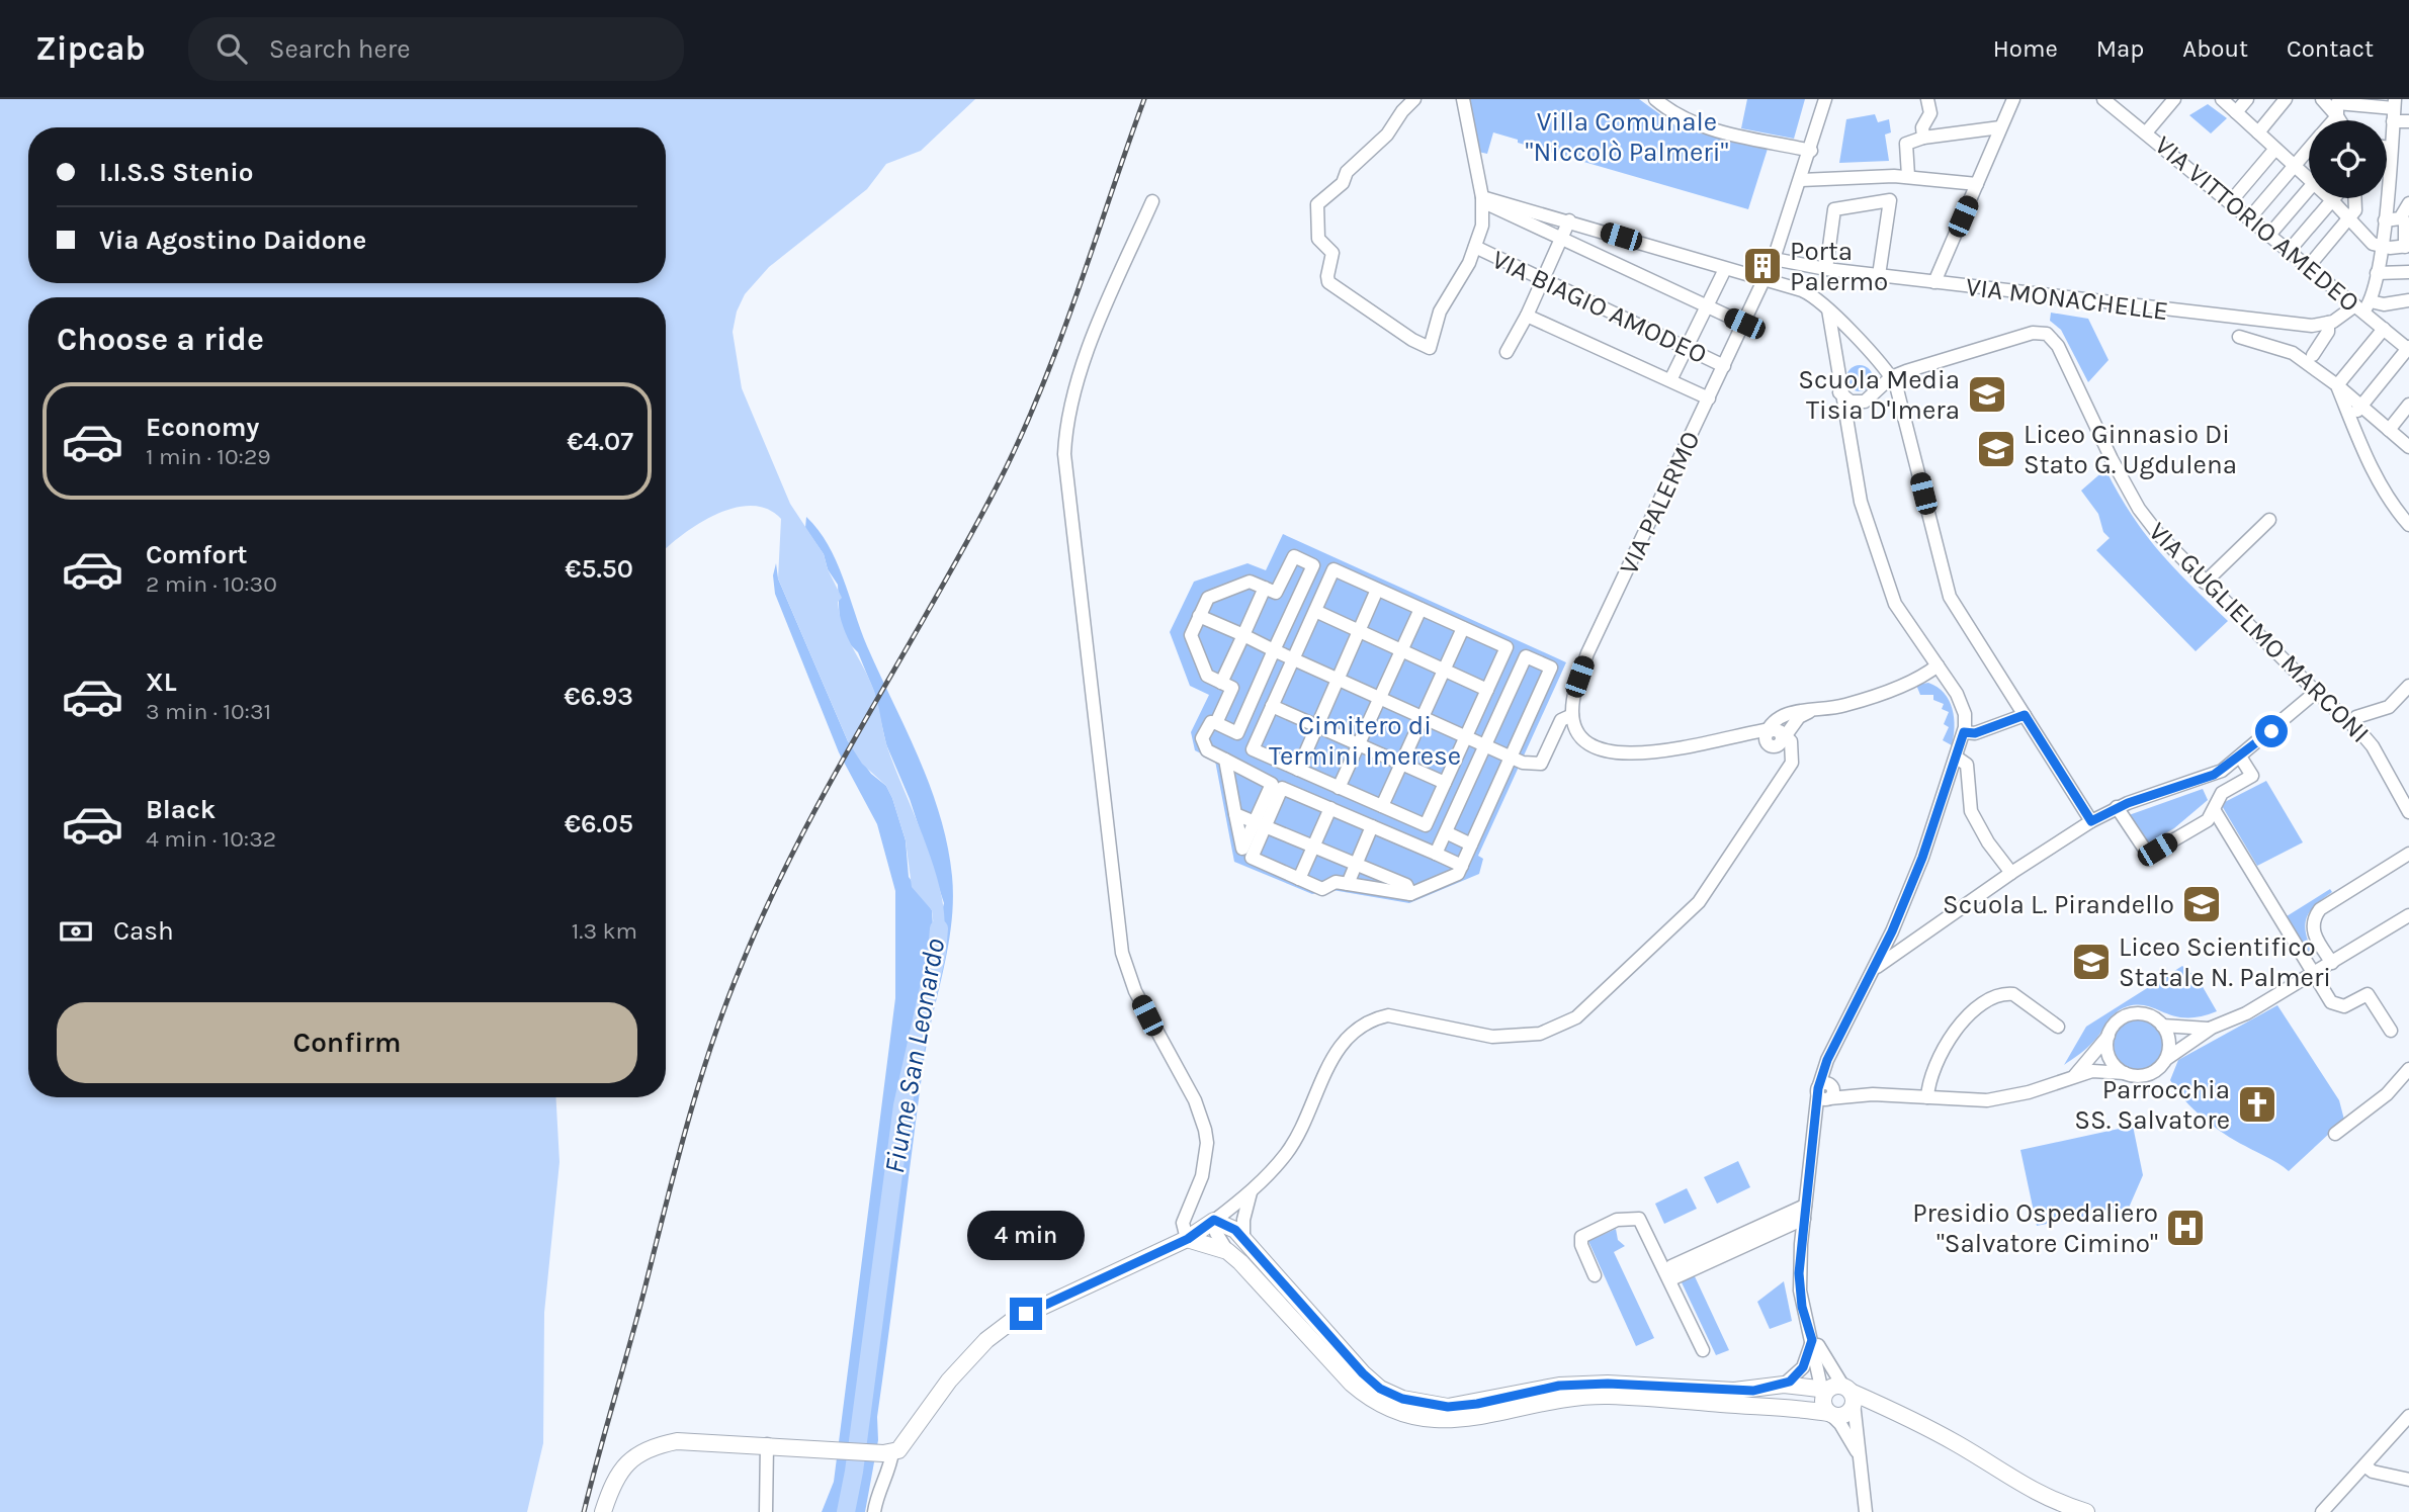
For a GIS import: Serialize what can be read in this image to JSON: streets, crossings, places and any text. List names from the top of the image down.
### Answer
{
  "streets": {
    "street": [
      "VIA VITTORIO AMEDEO",
      "VIA MONACHELLE",
      "VIA BIAGIO AMODEO",
      "VIA PALERMO",
      "VIA GUGLIELMO MARCONI"
    ]
  },
  "crossings": [
    ["VIA MONACHELLE", "VIA PALERMO"],
    ["VIA BIAGIO AMODEO", "VIA PALERMO"]
  ],
  "water": ["Fiume San Leonardo"],
  "parks": ["Villa Comunale \"Niccolò Palmeri\"", "Cimitero di Termini Imerese"],
  "places": {
    "building": ["Porta Palermo"],
    "school or university": [
      "Scuola Media Tisia D'Imera",
      "Liceo Ginnasio Di Stato G. Ugdulena",
      "Scuola L. Pirandello",
      "Liceo Scientifico Statale N. Palmeri"
    ],
    "church": ["Parrocchia SS. Salvatore"],
    "hospital": ["Presidio Ospedaliero \"Salvatore Cimino\""]
  },
  "page": {
    "header": "Zipcab",
    "search": "Search here",
    "nav": [
      "Home",
      "Map",
      "About",
      "Contact"
    ],
    "banner": ["I.I.S.S Stenio", "Via Agostino Daidone"],
    "heading": "Choose a ride",
    "list": [
      {
        "name": "Economy",
        "note": "1 min · 10:29",
        "value": "€4.07"
      },
      {
        "name": "Comfort",
        "note": "2 min · 10:30",
        "value": "€5.50"
      },
      {
        "name": "XL",
        "note": "3 min · 10:31",
        "value": "€6.93"
      },
      {
        "name": "Black",
        "note": "4 min · 10:32",
        "value": "€6.05"
      }
    ],
    "pay": ["Cash", "1.3 km"],
    "buttons": "Confirm",
    "bubble": "4 min"
  }
}
